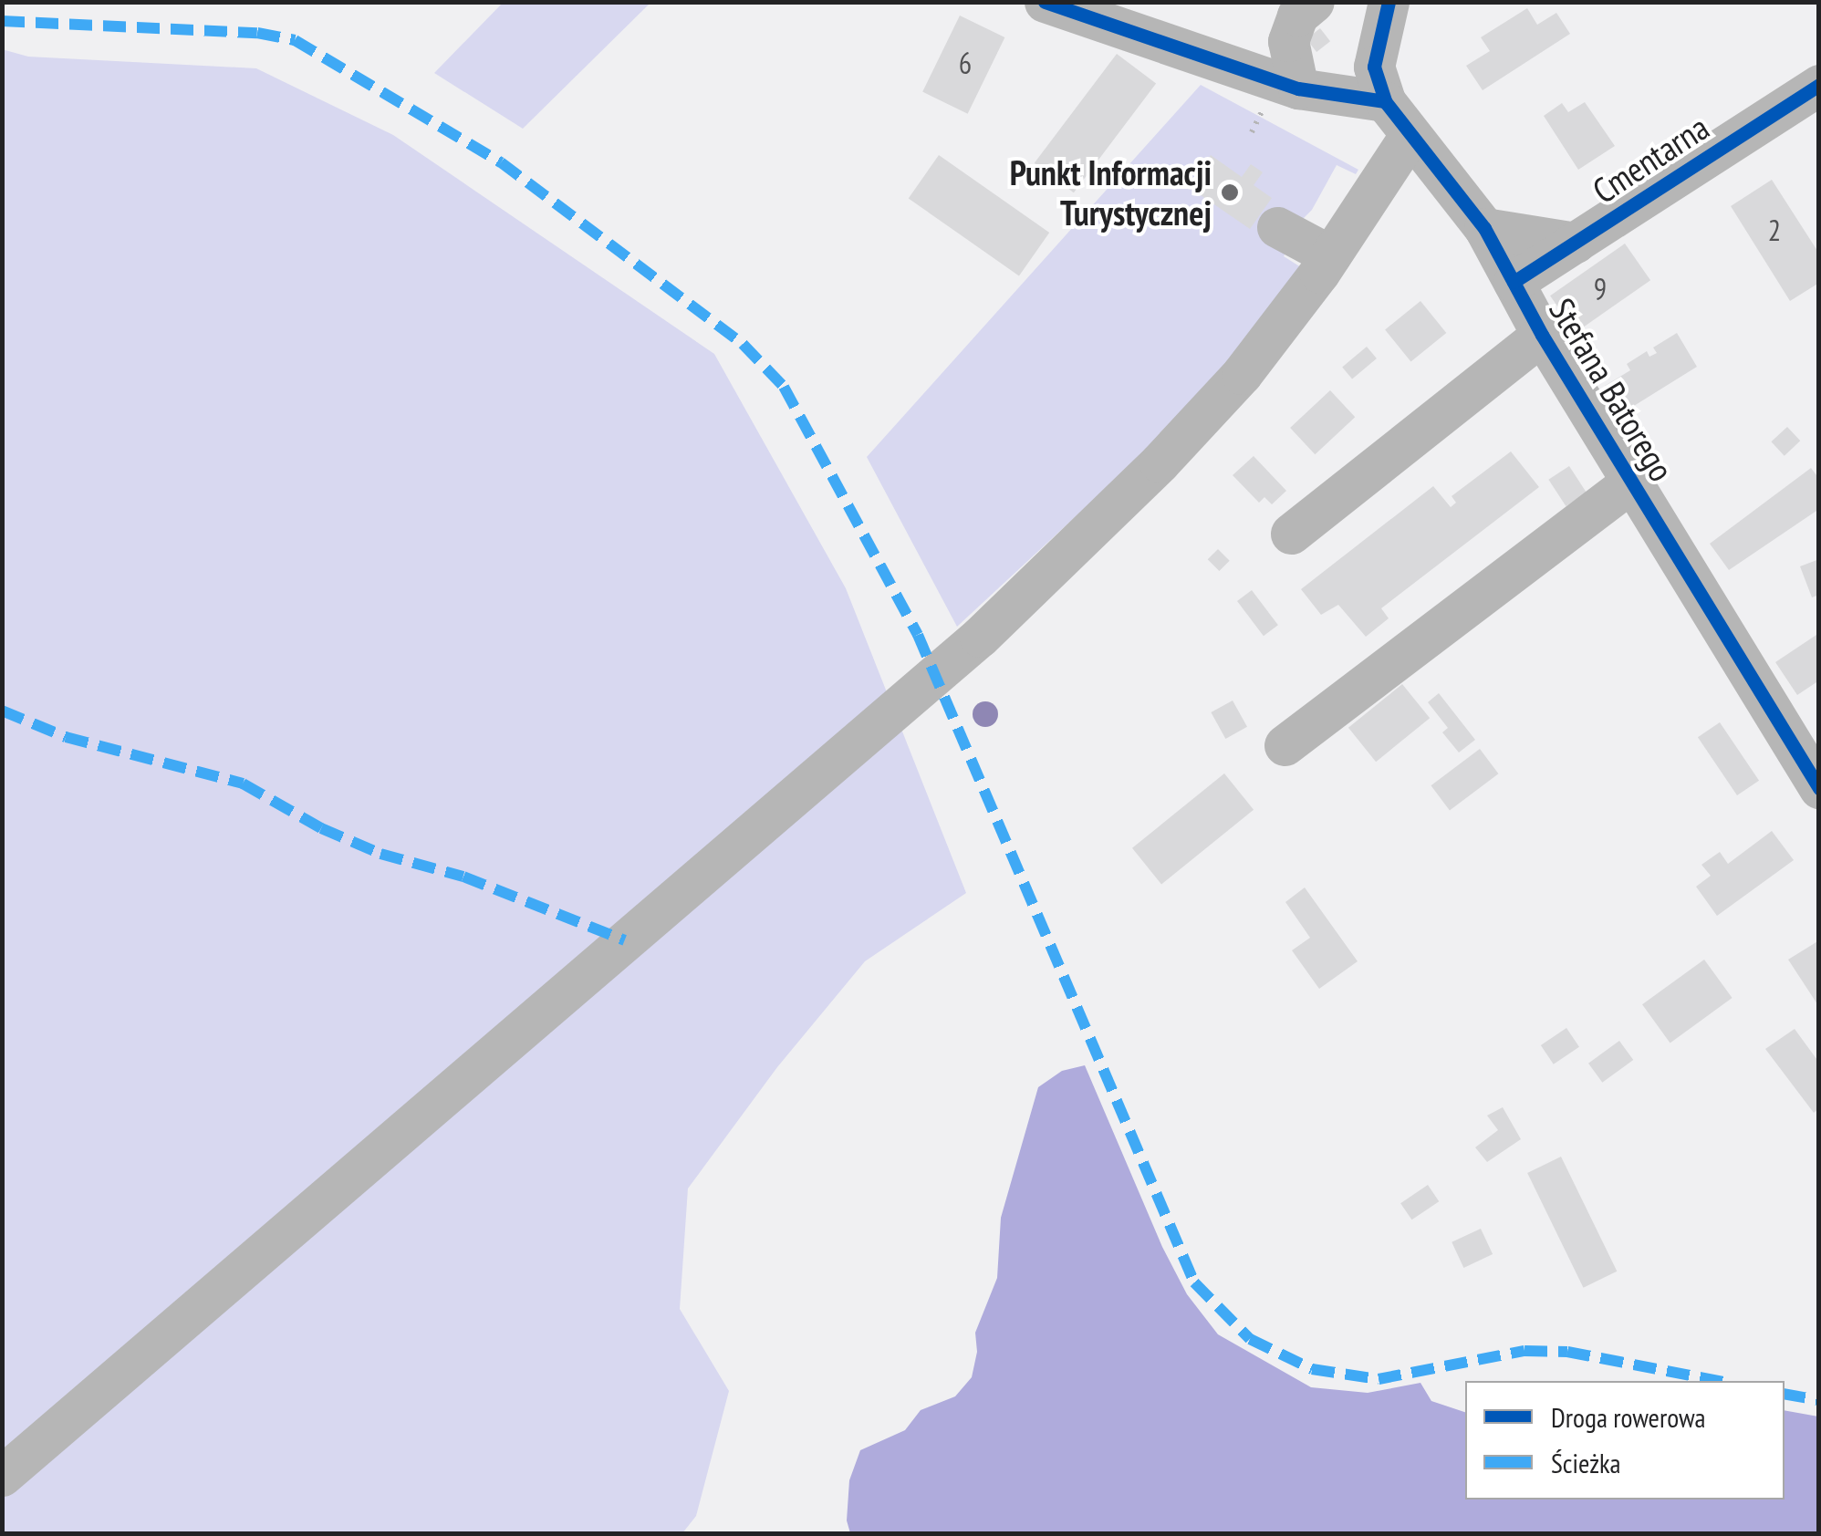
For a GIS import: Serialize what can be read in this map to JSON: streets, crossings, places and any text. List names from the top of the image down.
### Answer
{
  "streets": {
    "street": ["Cmentarna", "Stefana Batorego"]
  },
  "crossings": [
    ["Cmentarna", "Stefana Batorego"]
  ],
  "places": ["Punkt Informacji Turystycznej"],
  "house_numbers": ["6", "2", "9"],
  "legend": ["Droga rowerowa", "Ścieżka"]
}
